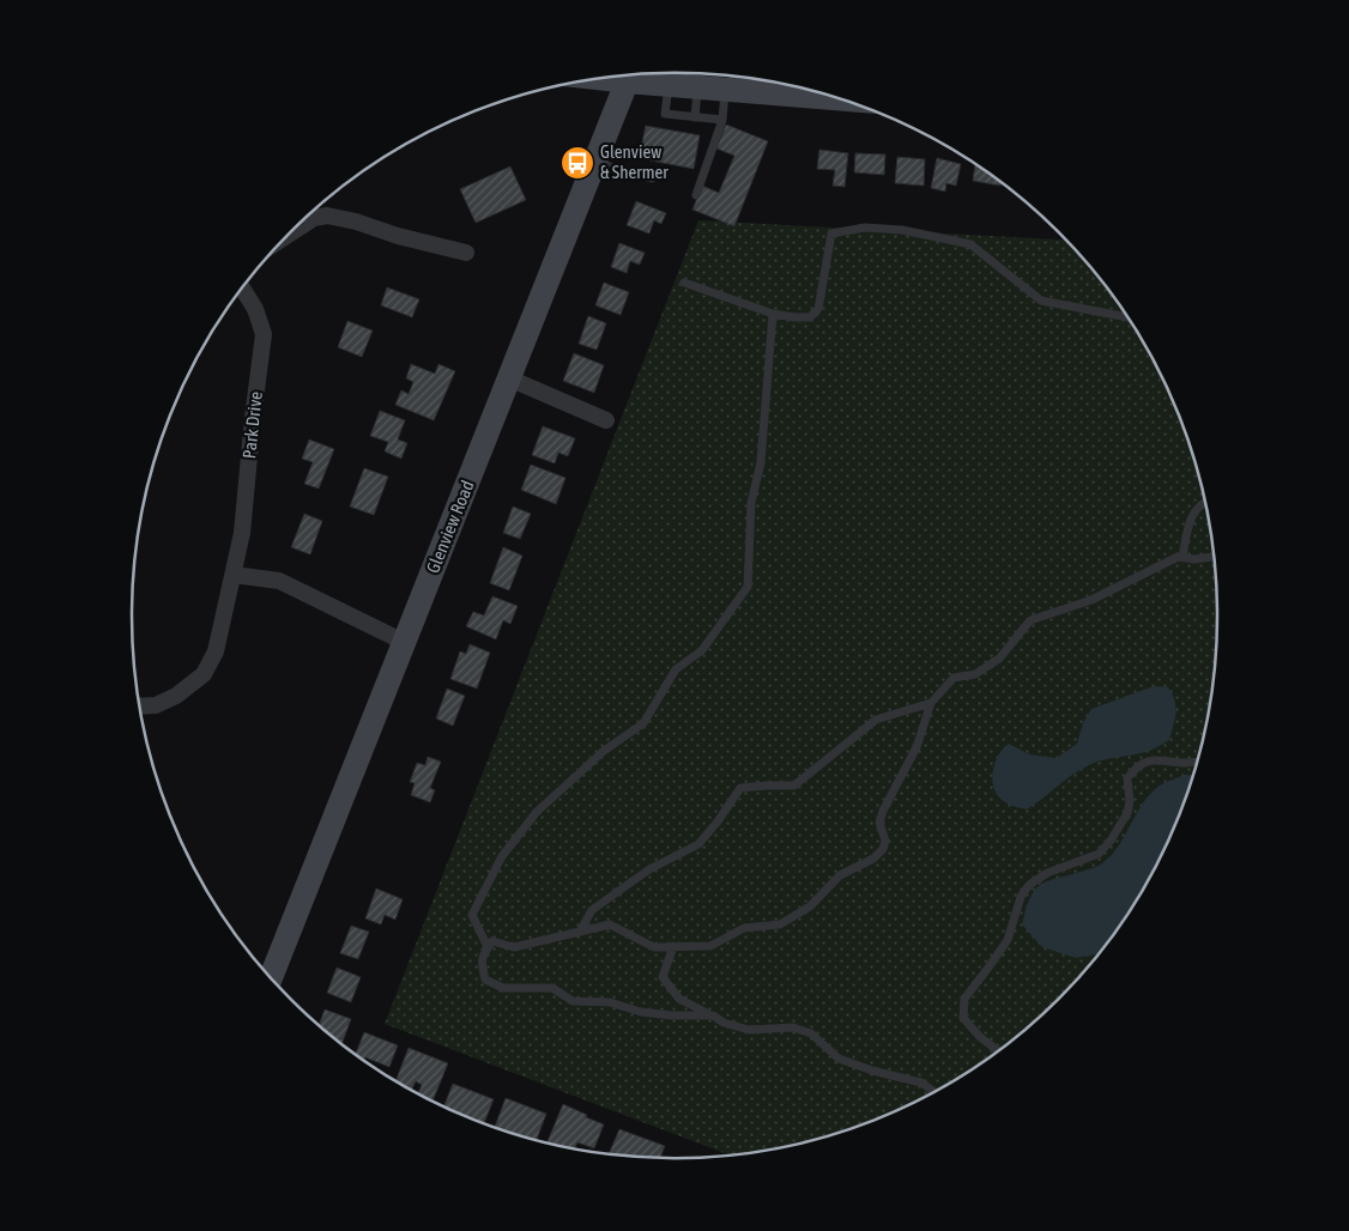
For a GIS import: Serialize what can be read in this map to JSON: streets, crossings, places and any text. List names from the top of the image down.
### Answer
{
  "streets": {
    "main road": ["Glenview Road"],
    "street": ["Park Drive"]
  },
  "places": {
    "bus stop": ["Glenview & Shermer"]
  }
}
